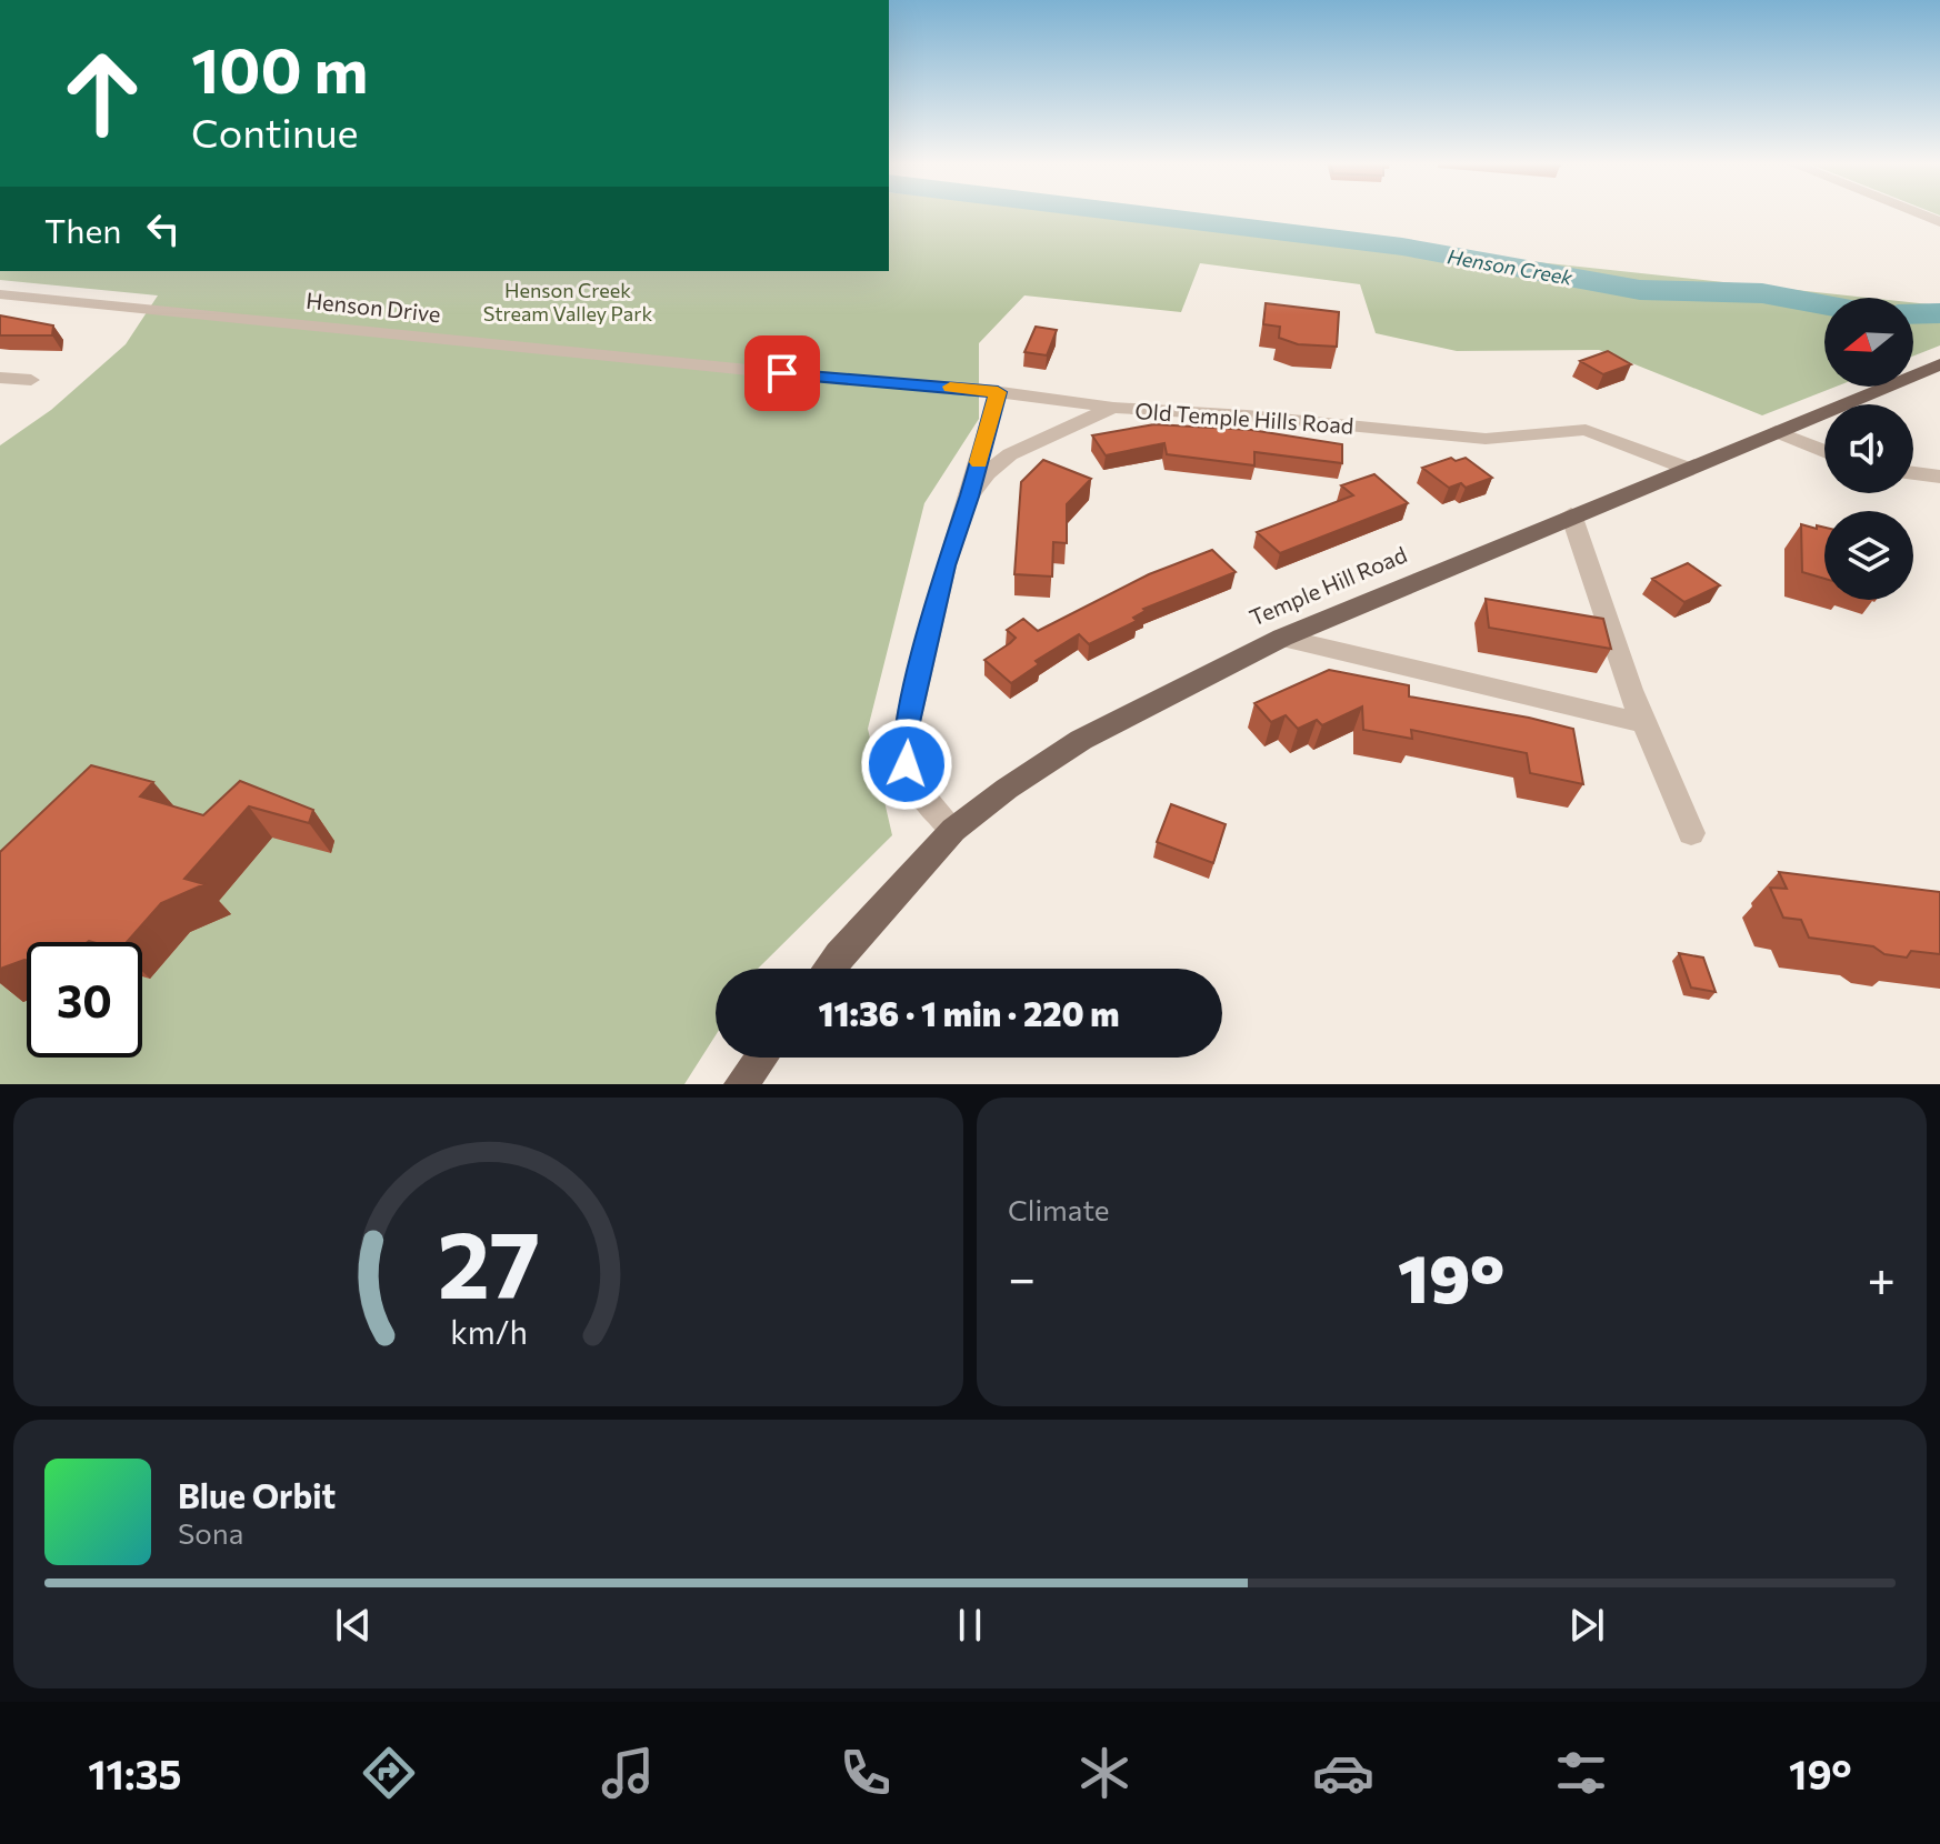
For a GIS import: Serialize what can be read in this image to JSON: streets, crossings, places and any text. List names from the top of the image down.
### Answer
{
  "streets": {
    "main road": ["Temple Hill Road"],
    "street": ["Henson Drive", "Old Temple Hills Road"]
  },
  "crossings": [
    ["Henson Drive", "Old Temple Hills Road"],
    ["Old Temple Hills Road", "Temple Hill Road"]
  ],
  "water": ["Henson Creek"],
  "parks": ["Henson Creek Stream Valley Park"],
  "north": "left",
  "page": {
    "turn": ["100 m", "Continue"],
    "then": "Then",
    "limit": "30",
    "trip": "11:36 · 1 min · 220 m",
    "tile": "Climate",
    "heat": ["−", "19°", "+"],
    "song": ["Blue Orbit", "Sona"],
    "tabs": ["11:35", "19°"],
    "gauge": ["27", "km/h"]
  }
}
